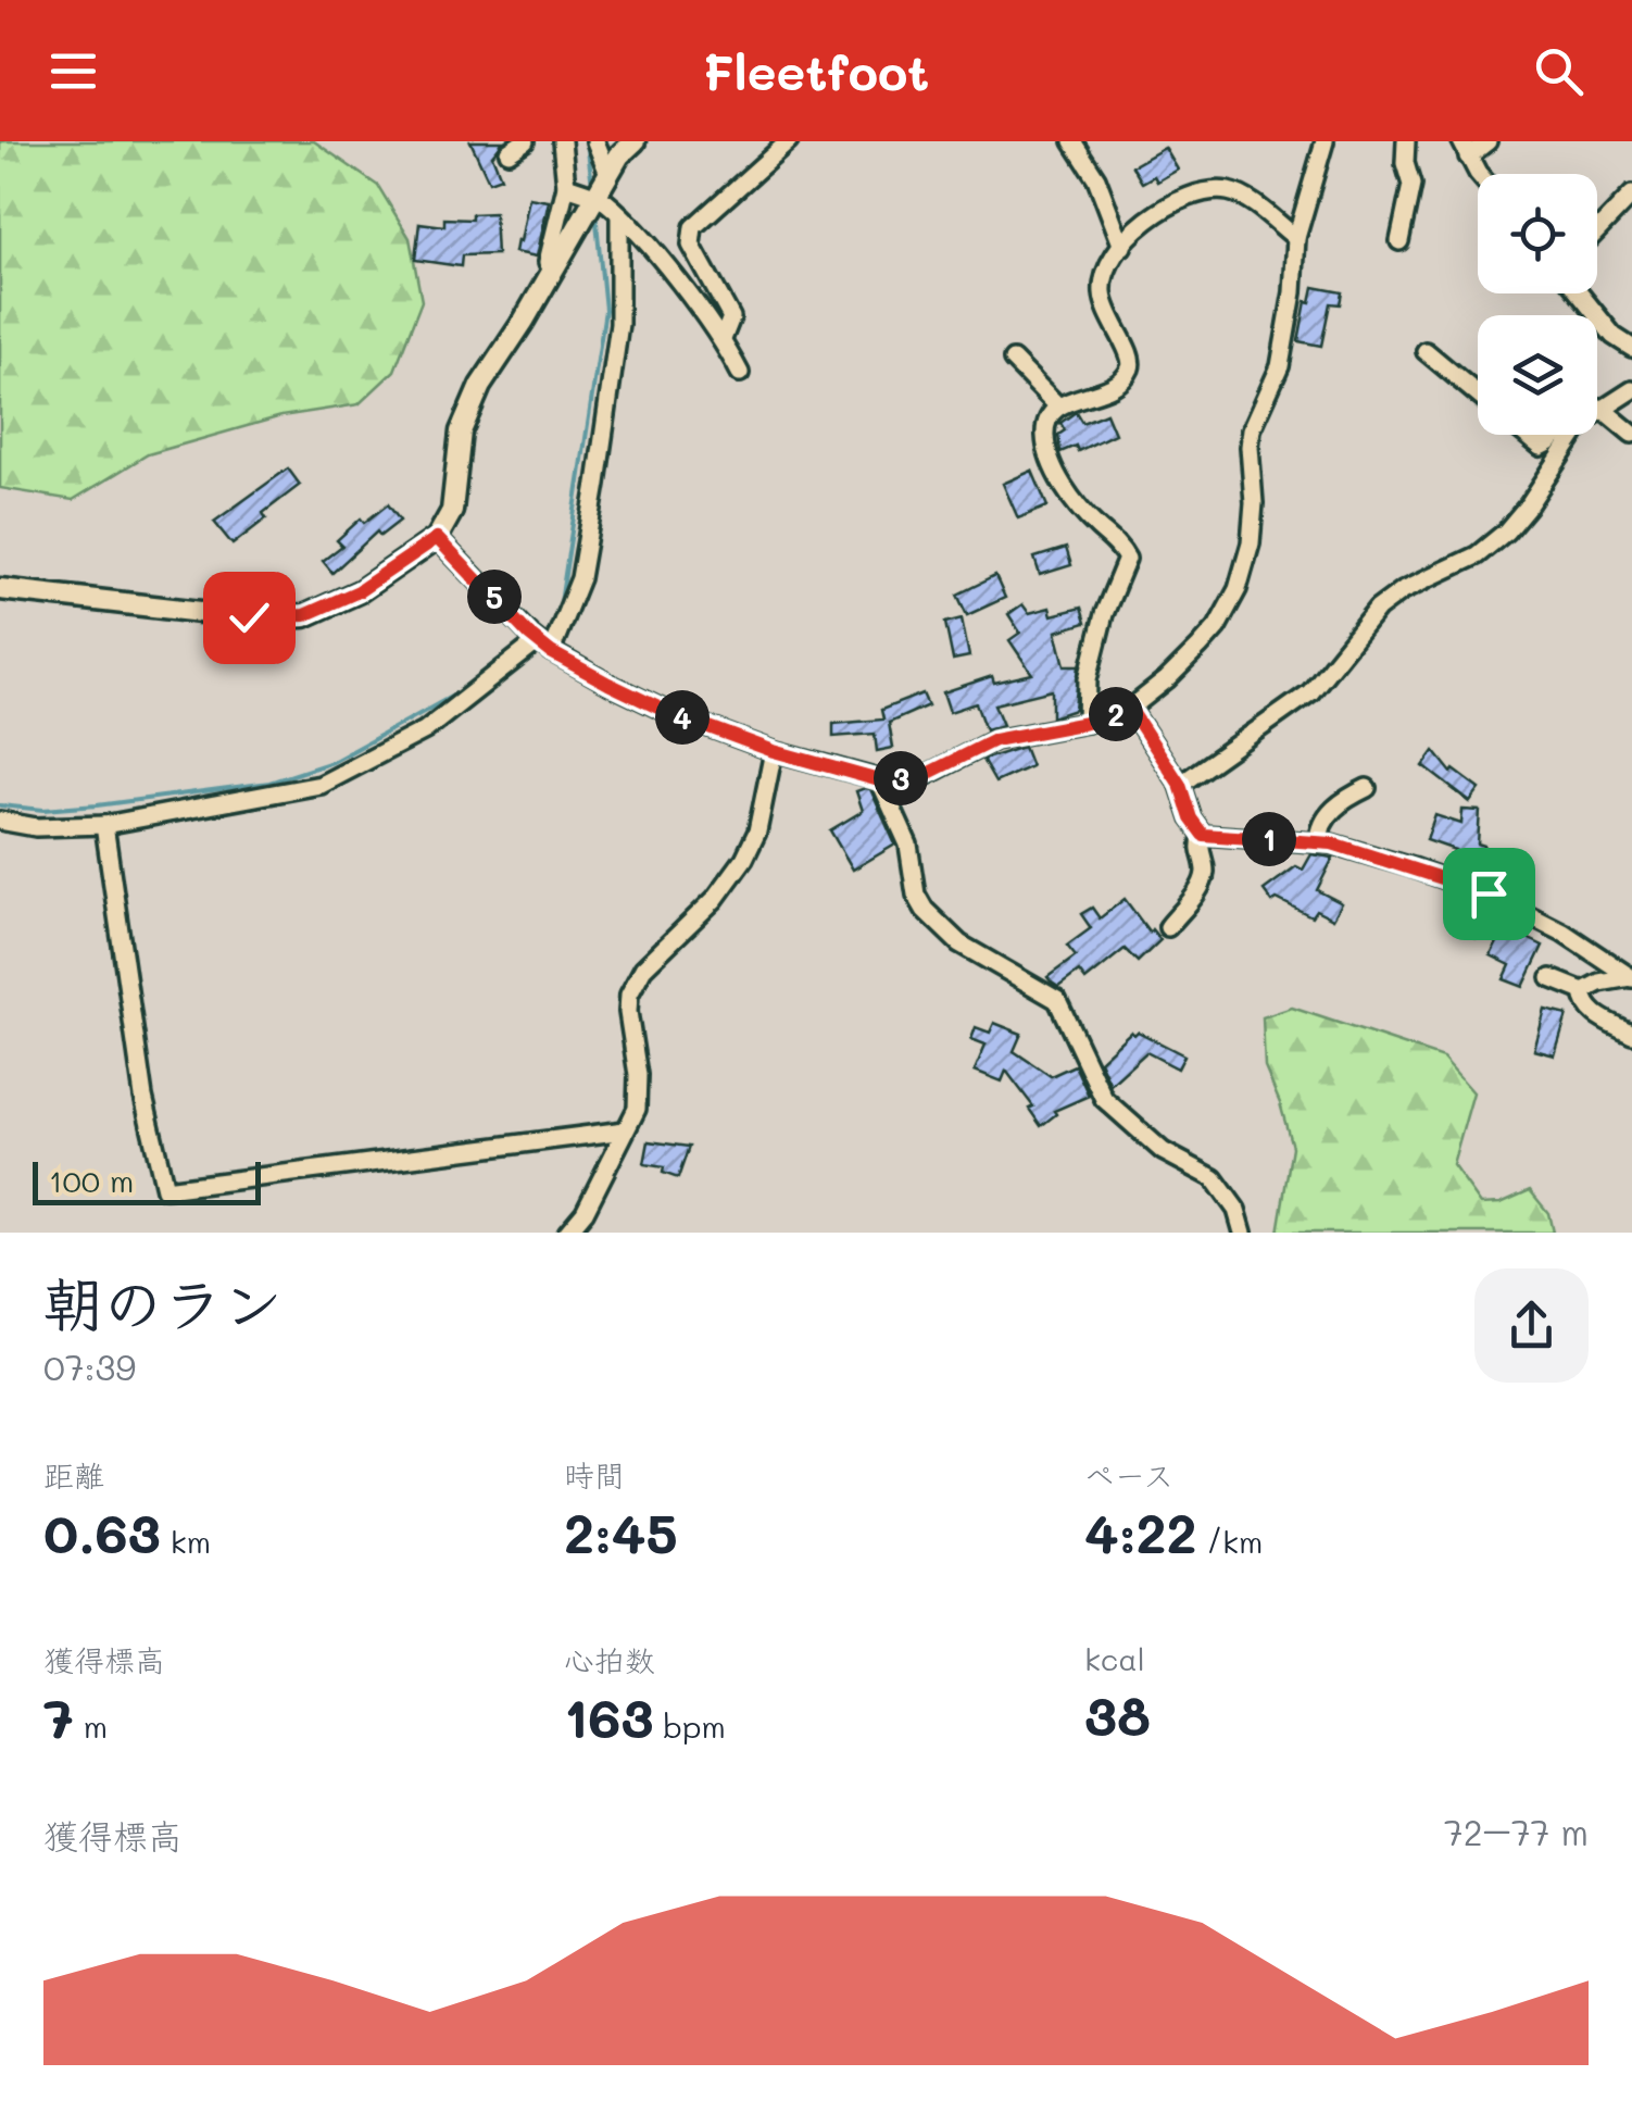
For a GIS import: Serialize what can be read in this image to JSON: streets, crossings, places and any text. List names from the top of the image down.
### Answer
{
  "scale_bar": "100 m",
  "page": {
    "header": "Fleetfoot",
    "pins": [
      "5",
      "2",
      "4",
      "3",
      "1"
    ],
    "scale": "100 m",
    "heading": ["朝のラン", "07:39"],
    "stats": [
      ["距離", "0.63 km"],
      ["時間", "2:45"],
      ["ペース", "4:22 /km"],
      ["獲得標高", "7 m"],
      ["心拍数", "163 bpm"],
      ["kcal", "38"]
    ],
    "chart": ["獲得標高", "72–77 m"]
  }
}
